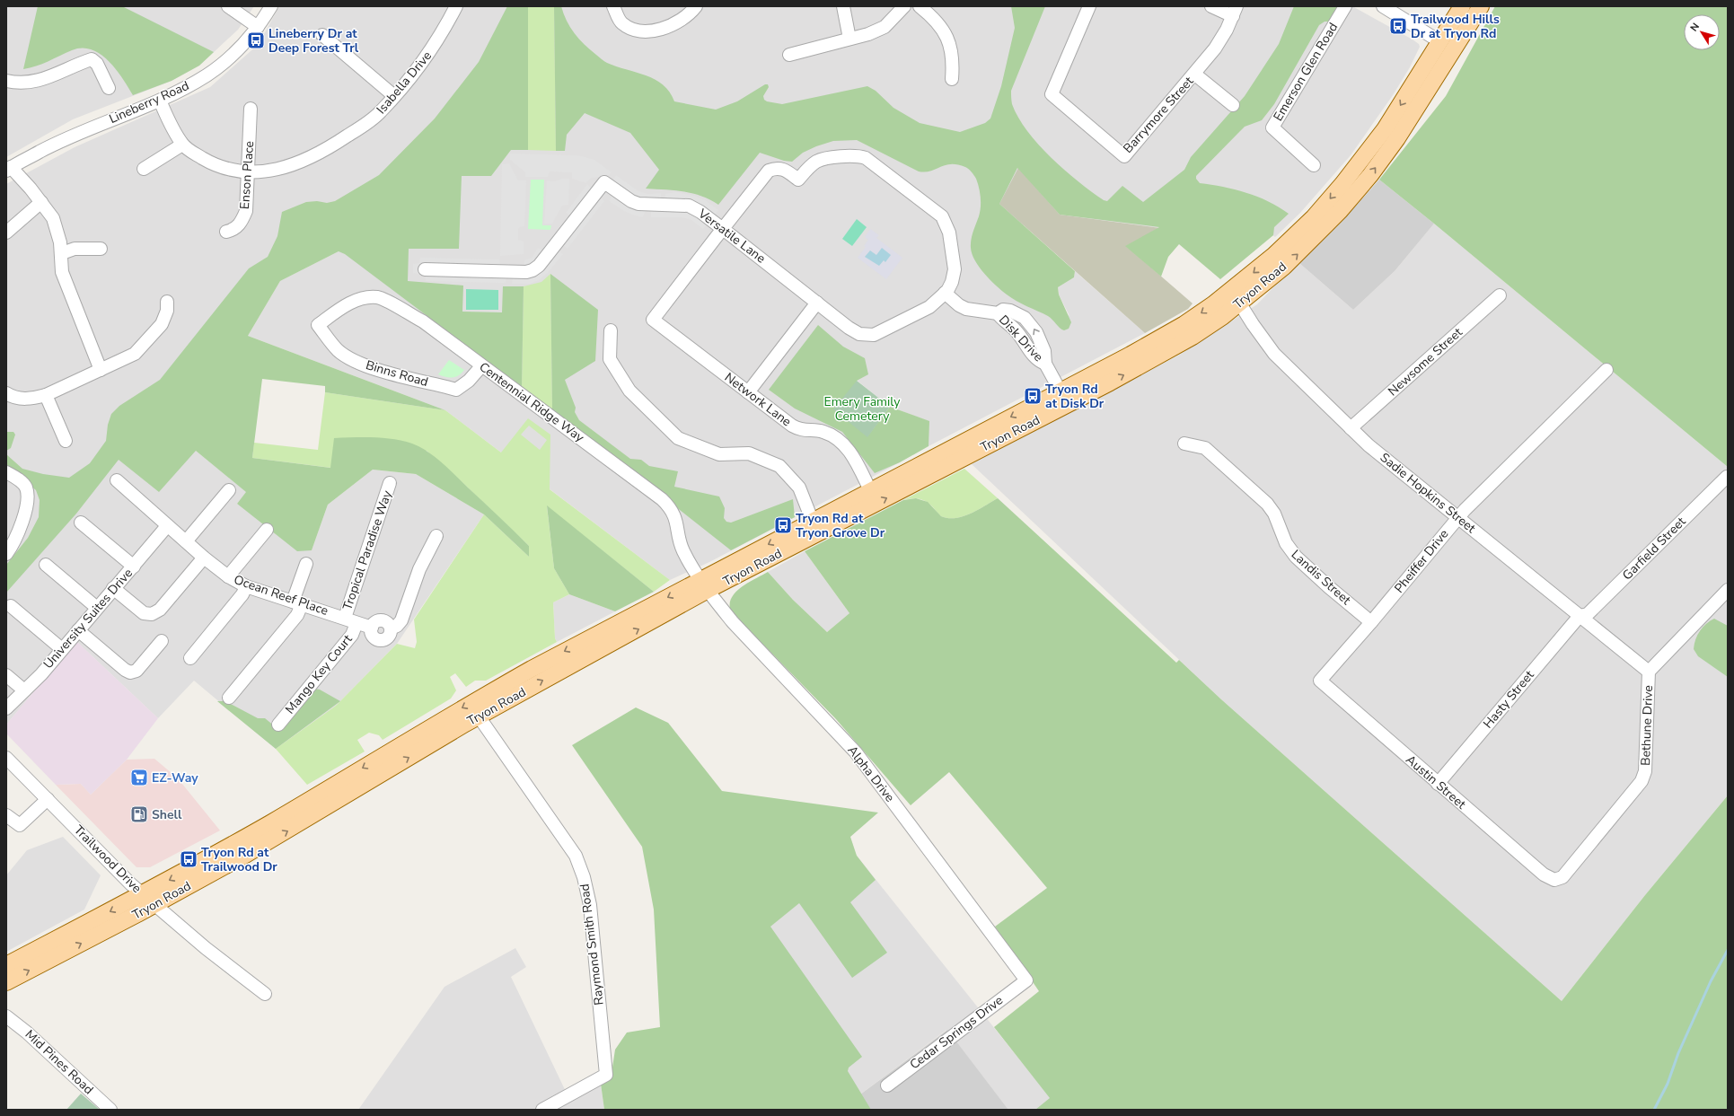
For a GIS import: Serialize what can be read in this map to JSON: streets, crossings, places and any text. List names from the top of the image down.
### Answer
{
  "streets": {
    "main road": ["Tryon Road"],
    "street": [
      "Emerson Glen Road",
      "Isabella Drive",
      "Lineberry Road",
      "Barrymore Street",
      "Enson Place",
      "Versatile Lane",
      "Disk Drive",
      "Newsome Street",
      "Binns Road",
      "Network Lane",
      "Centennial Ridge Way",
      "Sadie Hopkins Street",
      "Garfield Street",
      "Tropical Paradise Way",
      "Pheiffer Drive",
      "Landis Street",
      "Ocean Reef Place",
      "University Suites Drive",
      "Mango Key Court",
      "Hasty Street",
      "Bethune Drive",
      "Alpha Drive",
      "Austin Street",
      "Trailwood Drive",
      "Raymond Smith Road",
      "Cedar Springs Drive",
      "Mid Pines Road"
    ]
  },
  "crossings": [
    ["Isabella Drive", "Lineberry Road"],
    ["Isabella Drive", "Enson Place"],
    ["Versatile Lane", "Disk Drive"],
    ["Versatile Lane", "Network Lane"],
    ["Tryon Road", "Disk Drive"],
    ["Tryon Road", "Network Lane"],
    ["Tryon Road", "Centennial Ridge Way"],
    ["Tryon Road", "Sadie Hopkins Street"],
    ["Tryon Road", "Alpha Drive"],
    ["Tryon Road", "Trailwood Drive"],
    ["Tryon Road", "Raymond Smith Road"],
    ["Newsome Street", "Sadie Hopkins Street"],
    ["Binns Road", "Centennial Ridge Way"],
    ["Centennial Ridge Way", "Alpha Drive"],
    ["Sadie Hopkins Street", "Garfield Street"],
    ["Sadie Hopkins Street", "Pheiffer Drive"],
    ["Sadie Hopkins Street", "Hasty Street"],
    ["Sadie Hopkins Street", "Bethune Drive"],
    ["Garfield Street", "Hasty Street"],
    ["Tropical Paradise Way", "Ocean Reef Place"],
    ["Pheiffer Drive", "Landis Street"],
    ["Pheiffer Drive", "Austin Street"],
    ["Ocean Reef Place", "University Suites Drive"],
    ["Ocean Reef Place", "Mango Key Court"],
    ["Hasty Street", "Austin Street"],
    ["Bethune Drive", "Austin Street"],
    ["Alpha Drive", "Cedar Springs Drive"]
  ],
  "parks": ["Emery Family Cemetery"],
  "places": {
    "bus stop": [
      "Trailwood Hills Dr at Tryon Rd",
      "Lineberry Dr at Deep Forest Trl",
      "Tryon Rd at Disk Dr",
      "Tryon Rd at Tryon Grove Dr",
      "Tryon Rd at Trailwood Dr"
    ],
    "supermarket": ["EZ-Way"],
    "fuel station": ["Shell"]
  },
  "north": "top left"
}
